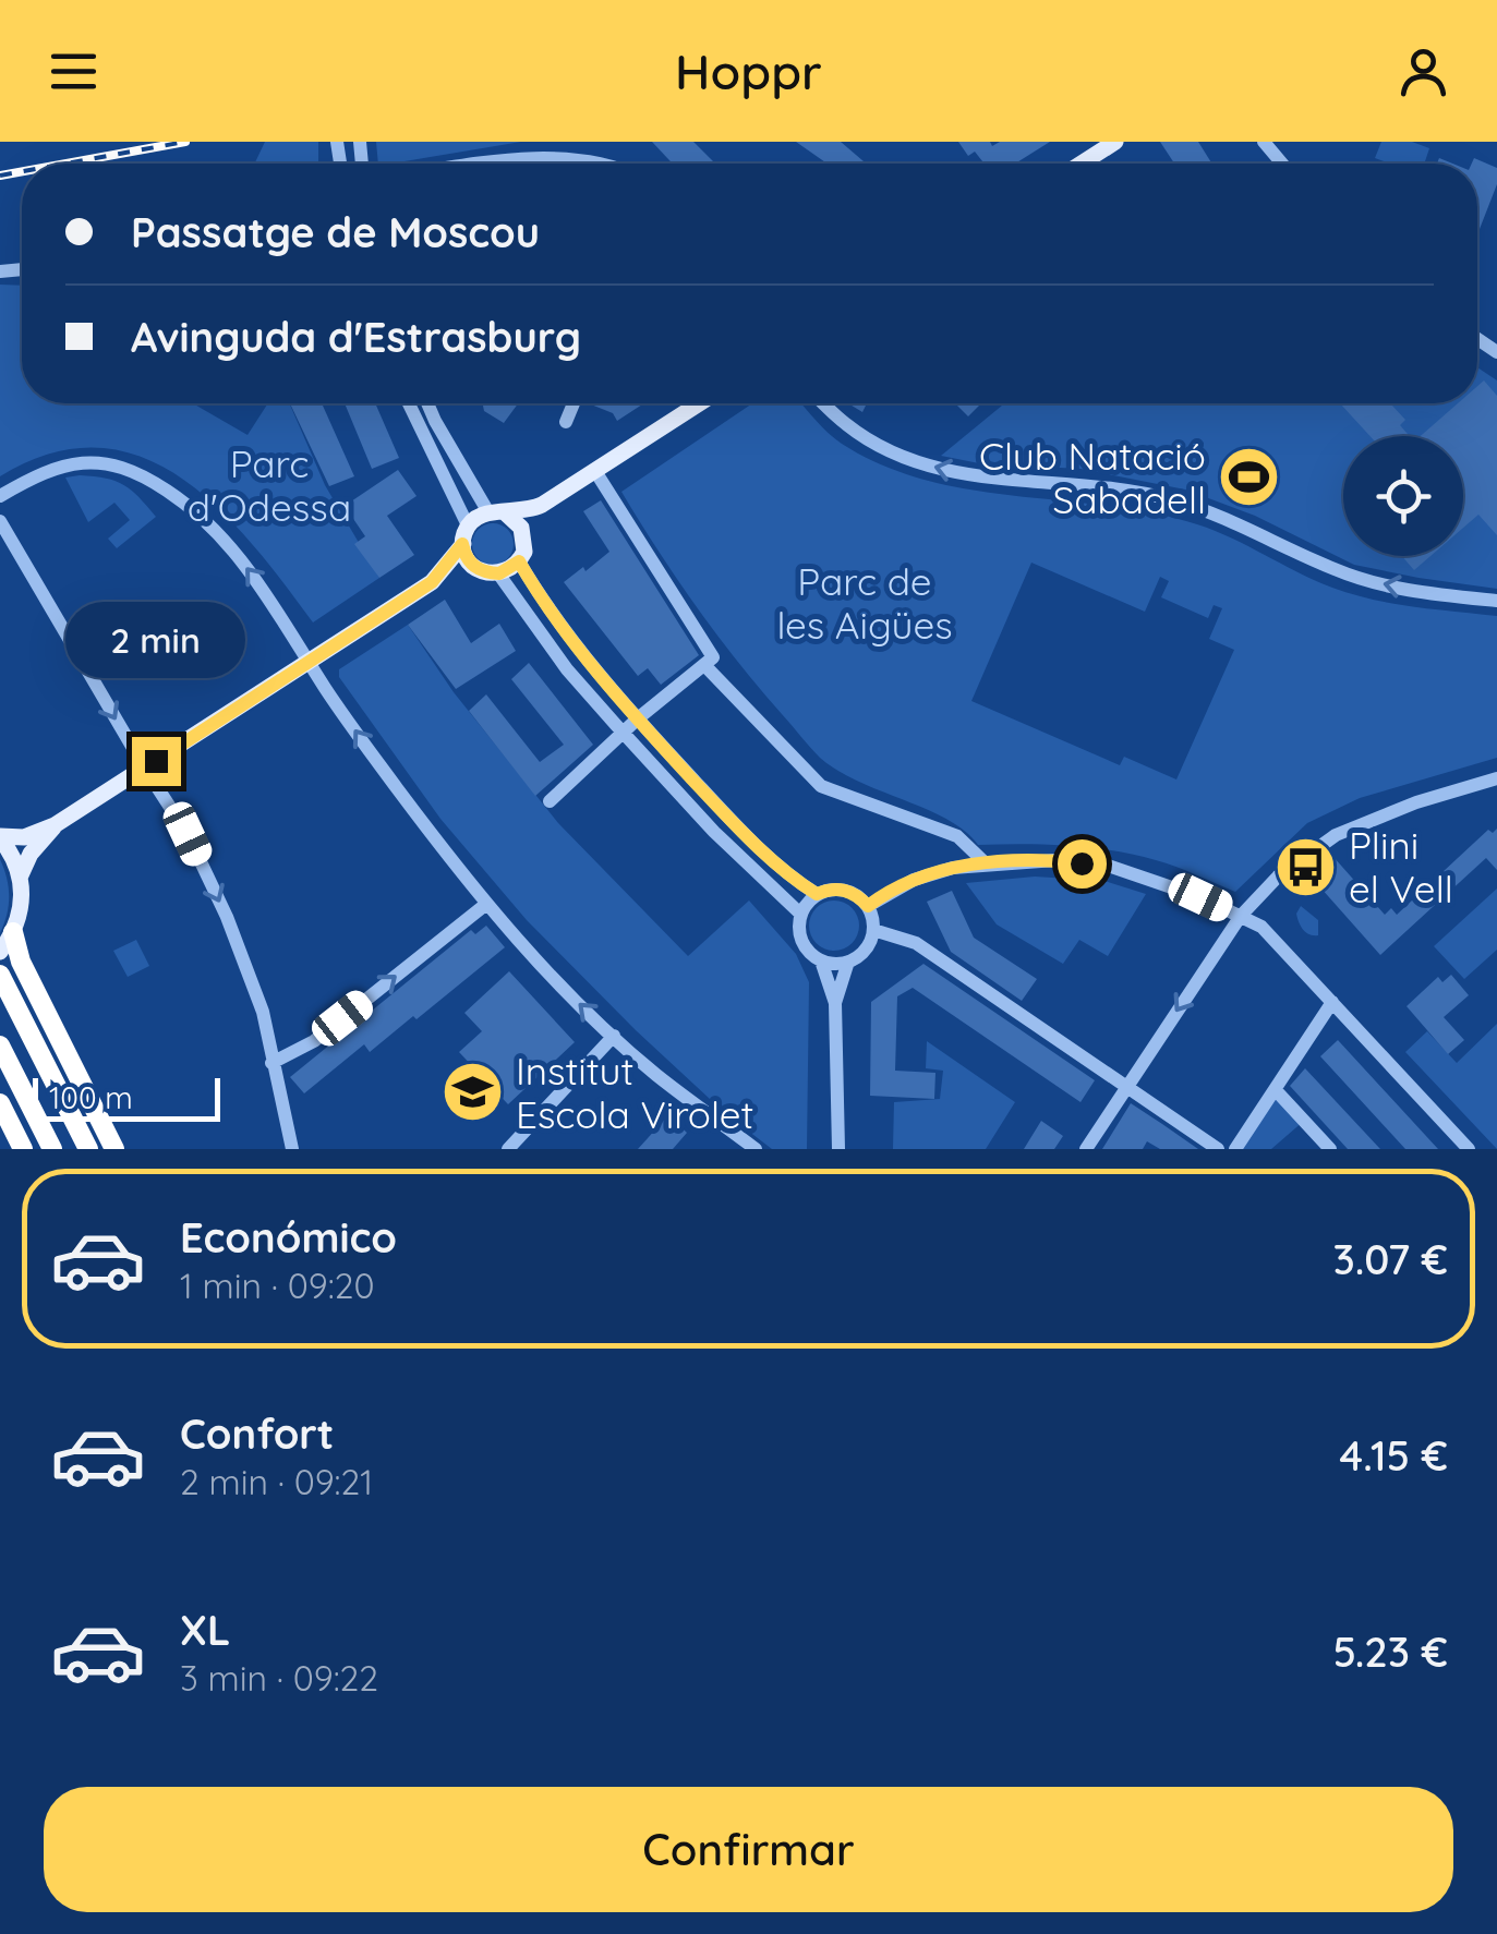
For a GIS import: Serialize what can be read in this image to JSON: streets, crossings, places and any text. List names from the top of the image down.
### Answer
{
  "parks": ["Parc d'Odessa", "Parc de les Aigües"],
  "places": {
    "sports": ["Club Natació Sabadell"],
    "bus stop": ["Plini el Vell"],
    "school or university": ["Institut Escola Virolet"]
  },
  "scale_bar": "100 m",
  "page": {
    "header": "Hoppr",
    "banner": ["Passatge de Moscou", "Avinguda d'Estrasburg"],
    "bubble": "2 min",
    "scale": "100 m",
    "list": [
      {
        "name": "Económico",
        "note": "1 min · 09:20",
        "value": "3.07 €"
      },
      {
        "name": "Confort",
        "note": "2 min · 09:21",
        "value": "4.15 €"
      },
      {
        "name": "XL",
        "note": "3 min · 09:22",
        "value": "5.23 €"
      }
    ],
    "buttons": "Confirmar"
  }
}
